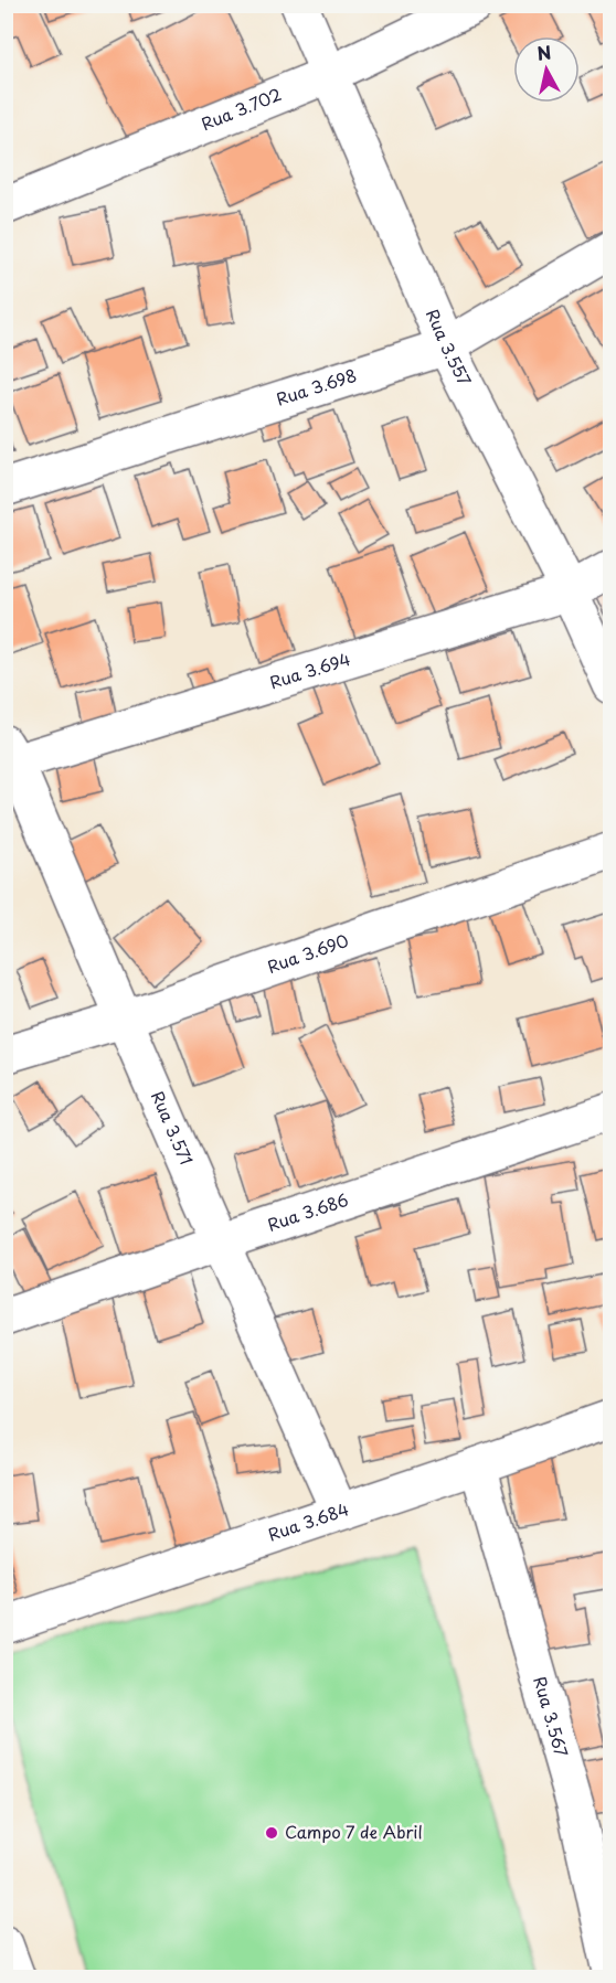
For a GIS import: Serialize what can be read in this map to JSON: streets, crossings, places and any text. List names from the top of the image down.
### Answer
{
  "streets": {
    "street": [
      "Rua 3.702",
      "Rua 3.557",
      "Rua 3.698",
      "Rua 3.694",
      "Rua 3.690",
      "Rua 3.571",
      "Rua 3.686",
      "Rua 3.684",
      "Rua 3.567"
    ]
  },
  "crossings": [
    ["Rua 3.702", "Rua 3.557"],
    ["Rua 3.557", "Rua 3.698"],
    ["Rua 3.557", "Rua 3.694"],
    ["Rua 3.694", "Rua 3.571"],
    ["Rua 3.690", "Rua 3.571"],
    ["Rua 3.571", "Rua 3.686"],
    ["Rua 3.571", "Rua 3.684"],
    ["Rua 3.684", "Rua 3.567"]
  ],
  "places": ["Campo 7 de Abril"],
  "north": "top"
}
